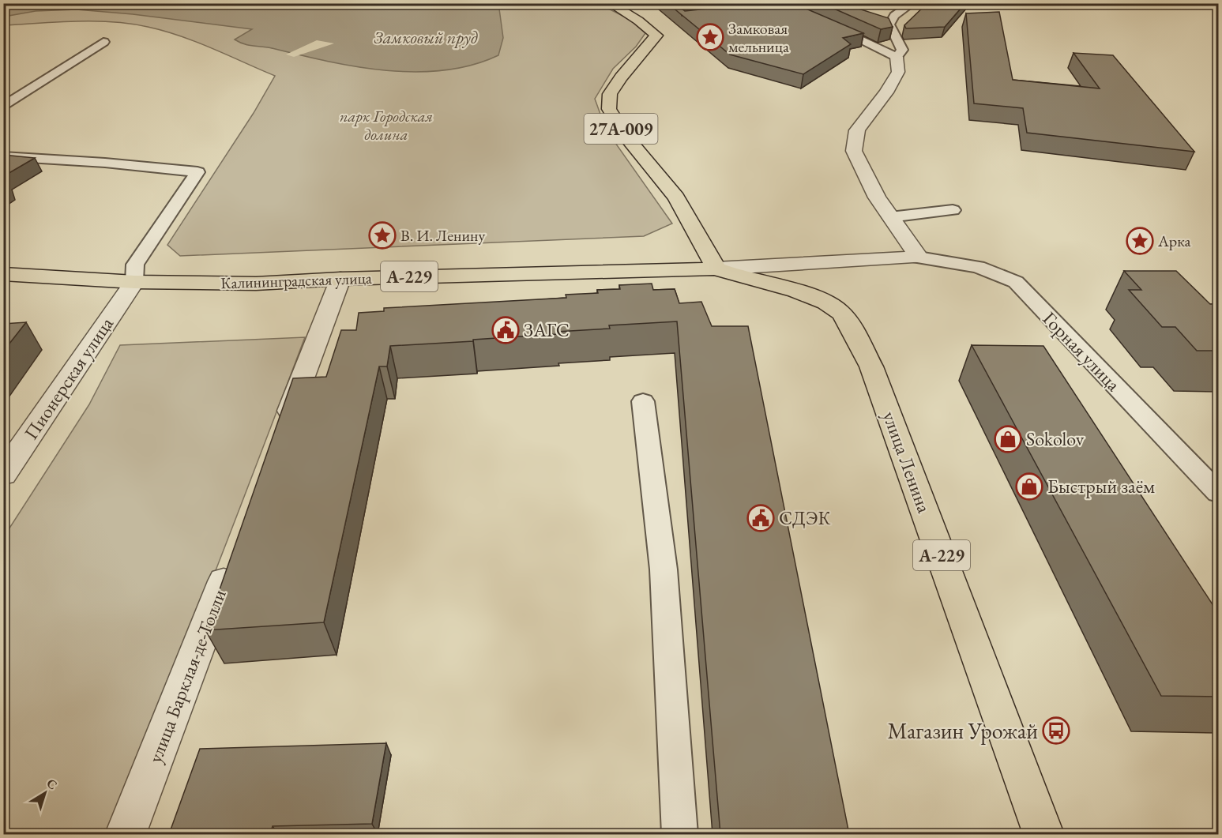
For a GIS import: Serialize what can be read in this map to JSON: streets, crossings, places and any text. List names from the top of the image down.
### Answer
{
  "streets": {
    "main road": [
      "27А-009",
      "А-229",
      "Калининградская улица",
      "улица Ленина"
    ],
    "street": ["Пионерская улица", "улица Барклая-де-Толли"],
    "lane": ["Горная улица"]
  },
  "crossings": [
    ["27А-009", "Калининградская улица"],
    ["Калининградская улица", "Пионерская улица"],
    ["Калининградская улица", "улица Ленина"]
  ],
  "water": ["Замковый пруд"],
  "parks": ["парк Городская долина"],
  "places": {
    "place": ["Замковая мельница", "В. И. Ленину", "Арка"],
    "public building": ["ЗАГС", "СДЭК"],
    "shop": ["Sokolov", "Быстрый заём"],
    "bus stop": ["Магазин Урожай"]
  },
  "north": "top right"
}
